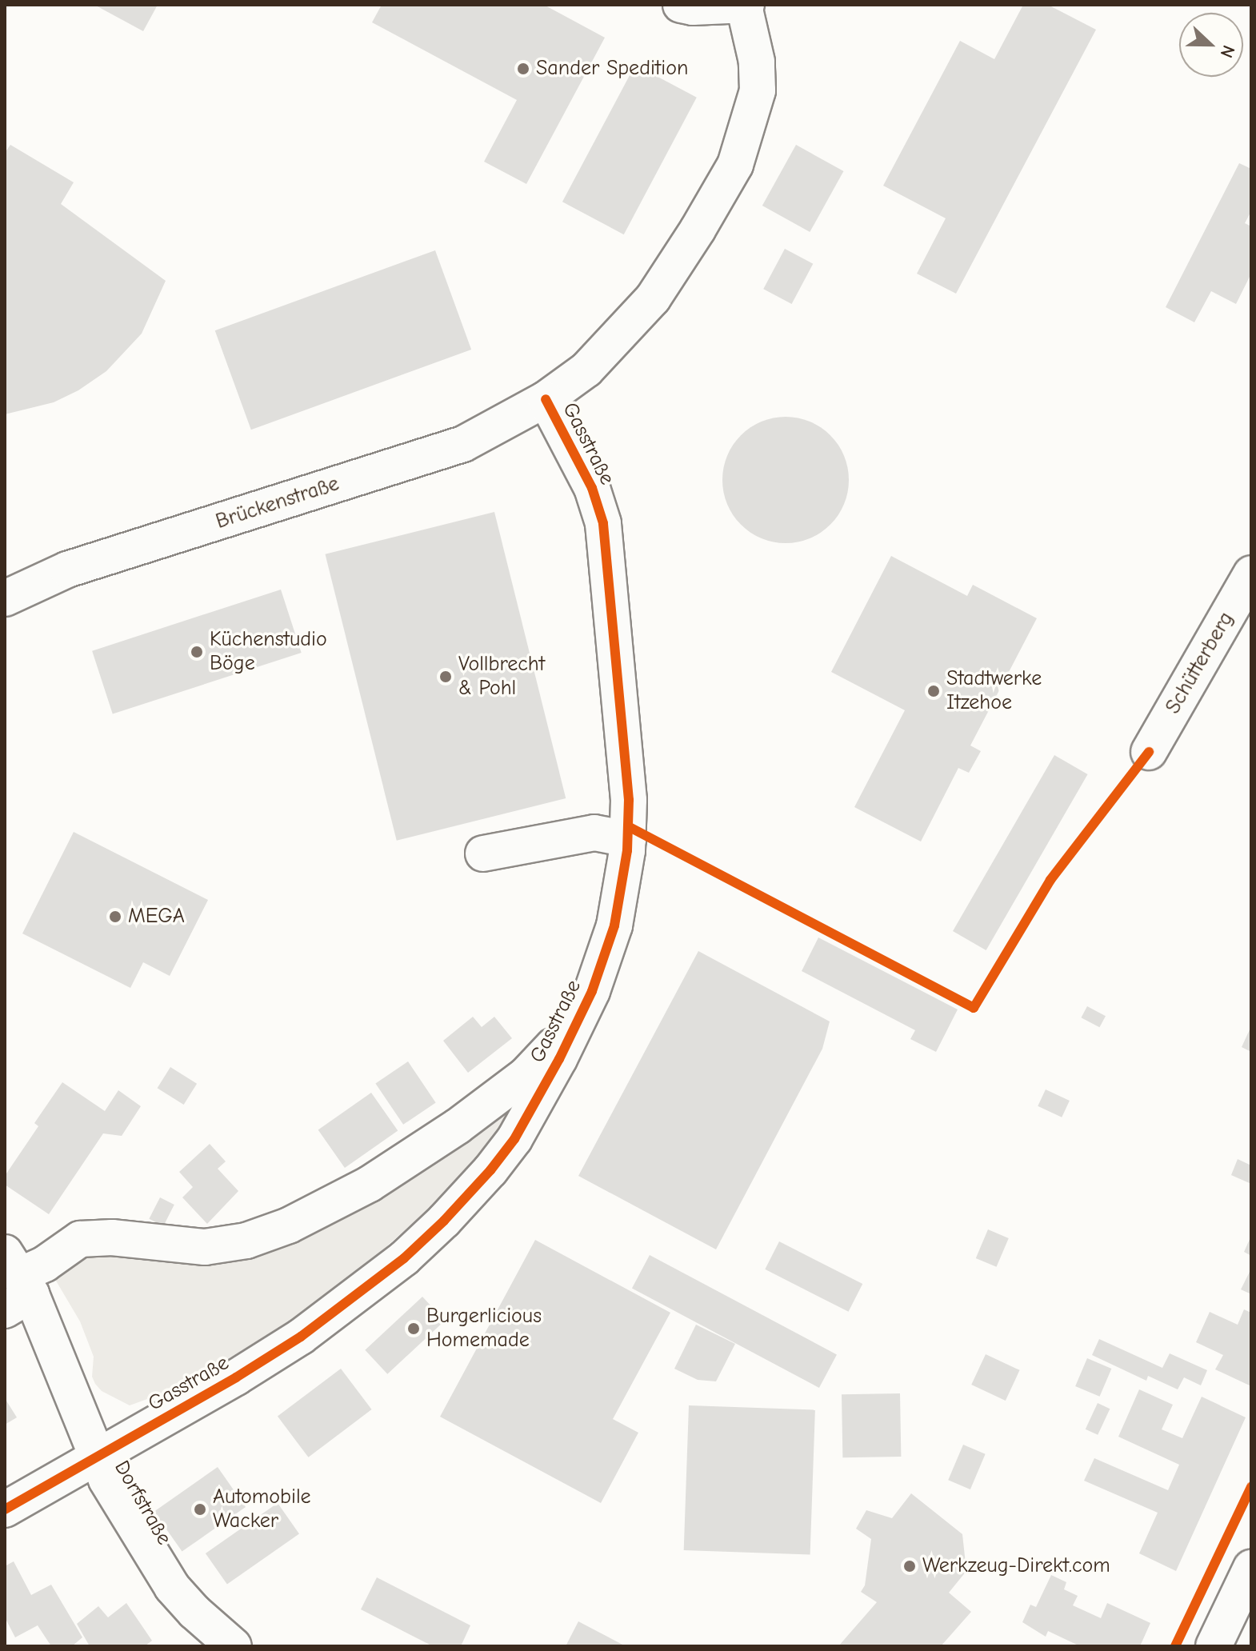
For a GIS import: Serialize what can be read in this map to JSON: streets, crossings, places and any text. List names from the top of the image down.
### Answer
{
  "streets": {
    "street": [
      "Gasstraße",
      "Brückenstraße",
      "Schütterberg",
      "Dorfstraße"
    ]
  },
  "crossings": [
    ["Gasstraße", "Brückenstraße"],
    ["Gasstraße", "Dorfstraße"]
  ],
  "places": [
    "Sander Spedition",
    "Küchenstudio Böge",
    "Vollbrecht & Pohl",
    "Stadtwerke Itzehoe",
    "MEGA",
    "Burgerlicious Homemade",
    "Automobile Wacker",
    "Werkzeug-Direkt.com"
  ],
  "north": "right"
}
